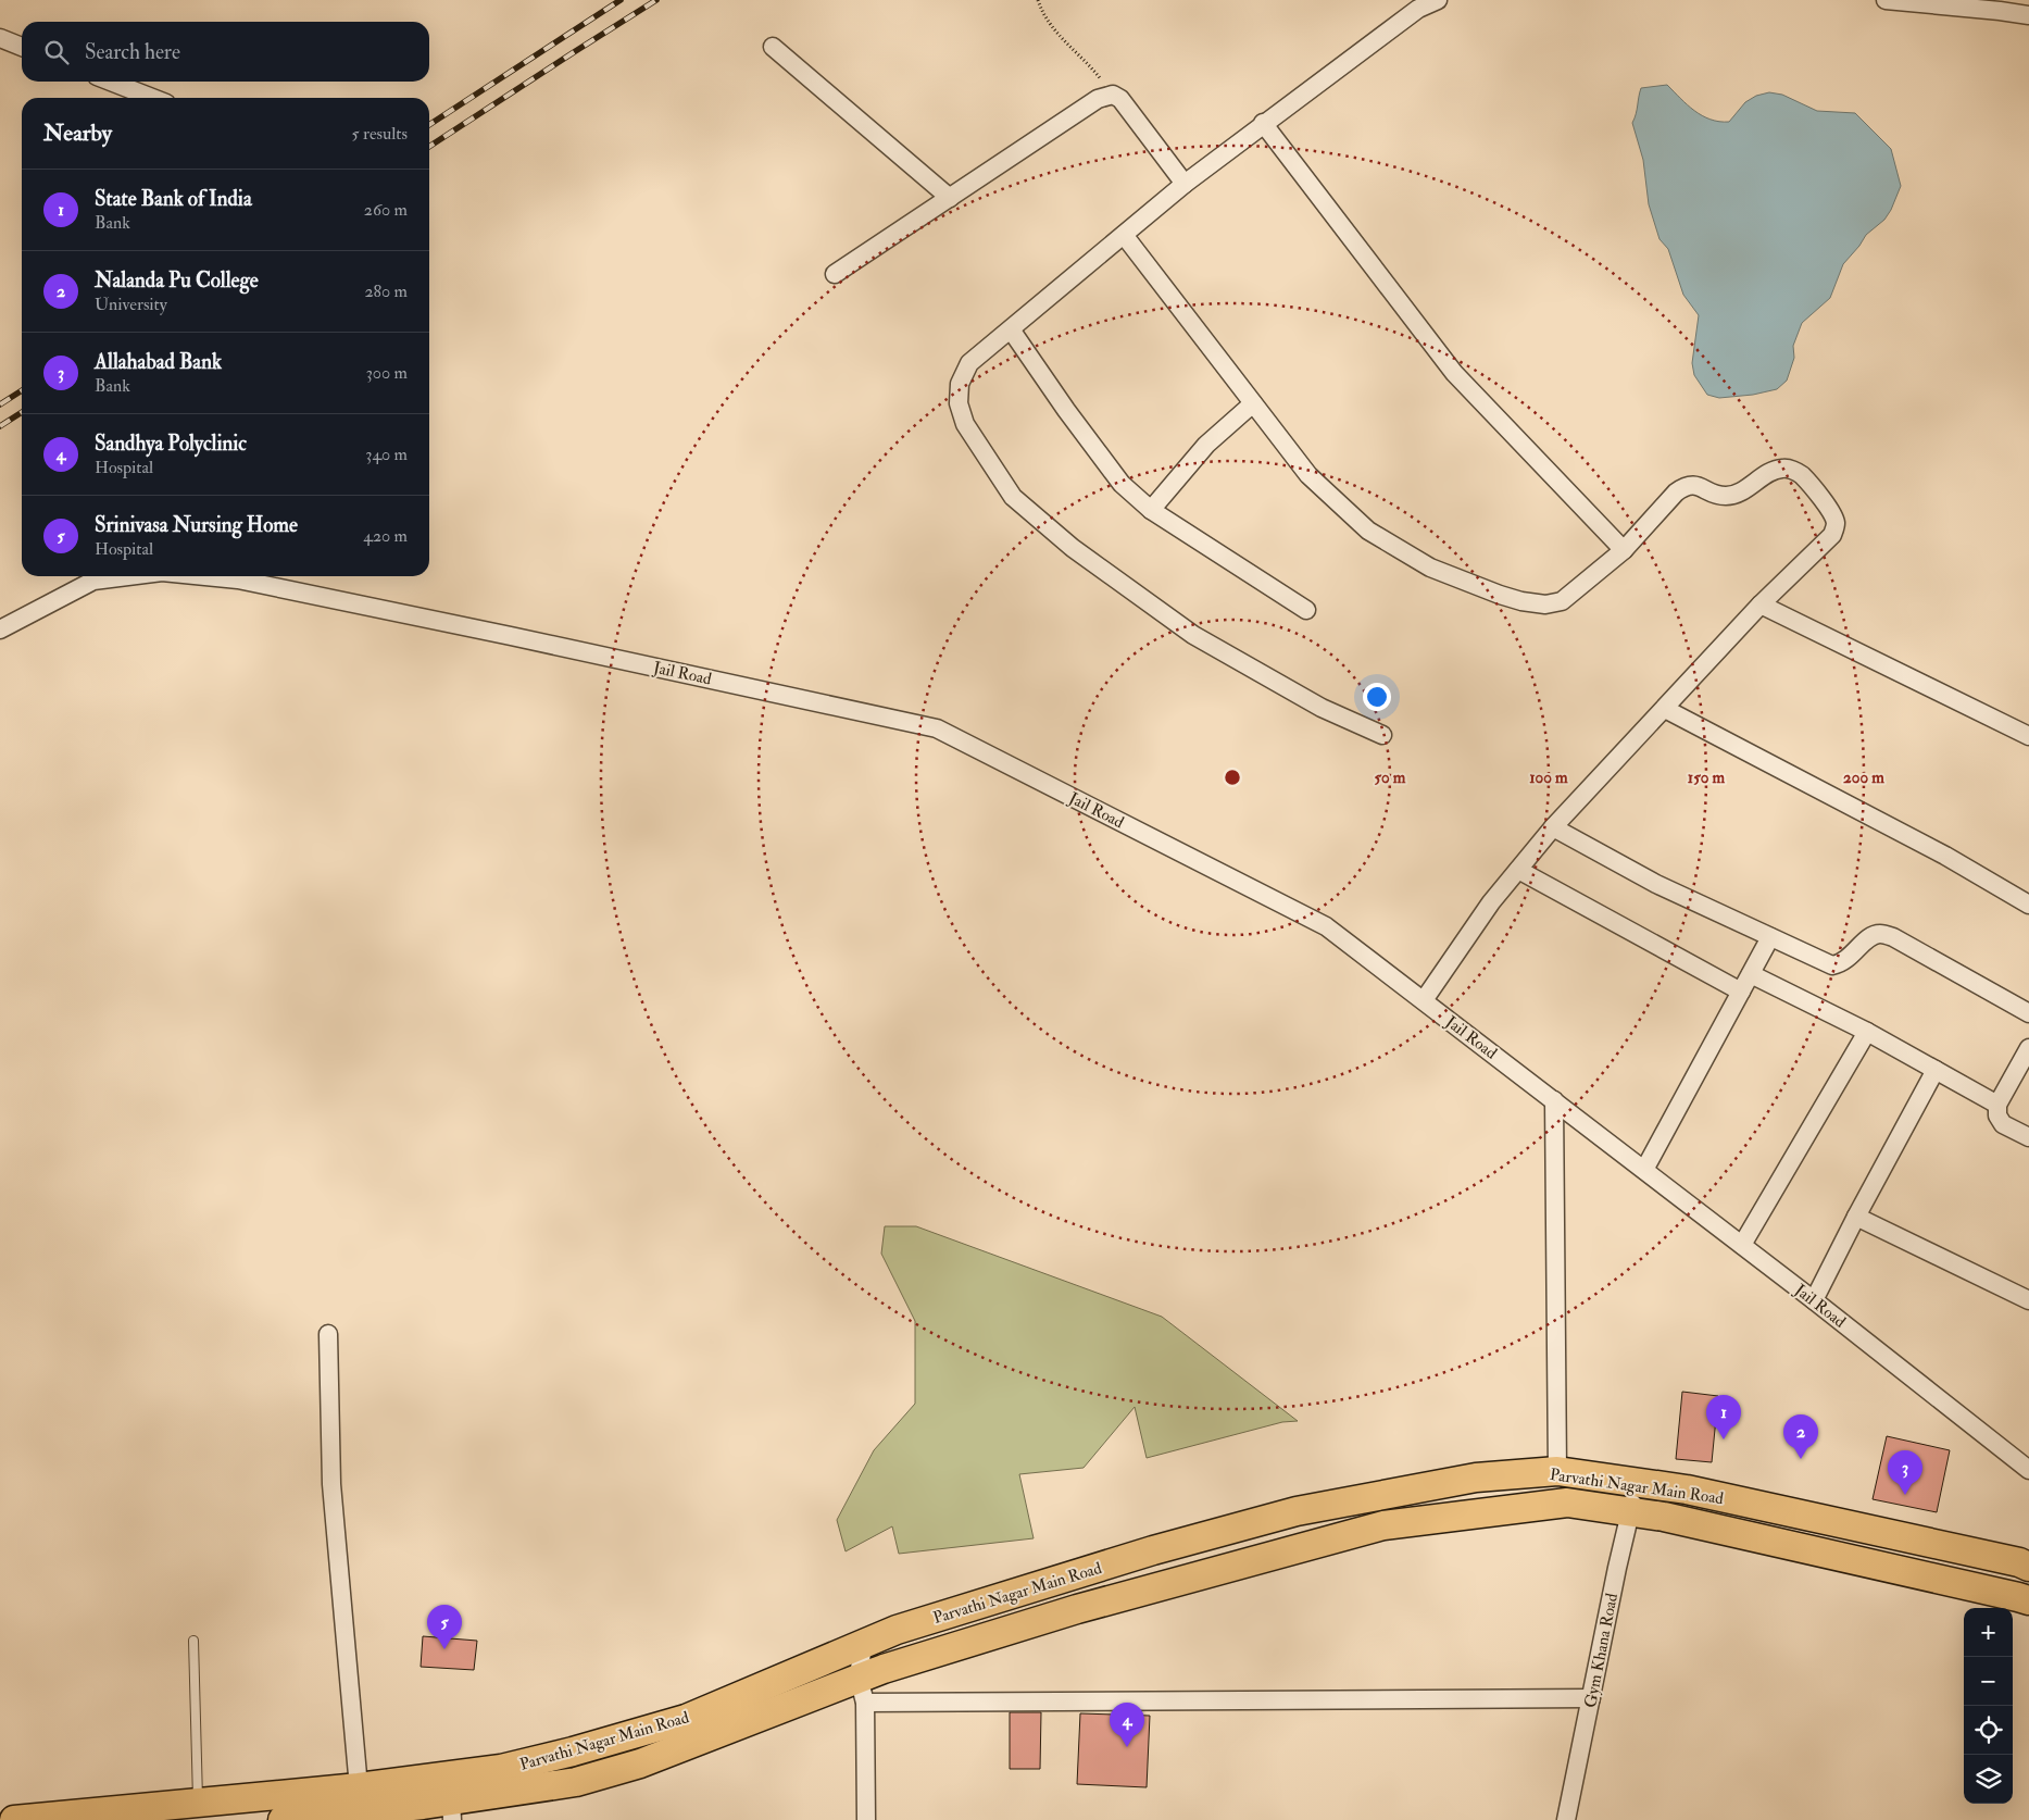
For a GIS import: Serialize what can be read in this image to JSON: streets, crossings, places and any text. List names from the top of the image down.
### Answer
{
  "streets": {
    "main road": ["Parvathi Nagar Main Road"],
    "street": ["Jail Road", "Gym Khana Road"]
  },
  "crossings": [
    ["Parvathi Nagar Main Road", "Gym Khana Road"]
  ],
  "page": {
    "search": "Search here",
    "heading": ["Nearby", "5 results"],
    "list": [
      {
        "mark": "1",
        "name": "State Bank of India",
        "note": "Bank",
        "value": "260 m"
      },
      {
        "mark": "2",
        "name": "Nalanda Pu College",
        "note": "University",
        "value": "280 m"
      },
      {
        "mark": "3",
        "name": "Allahabad Bank",
        "note": "Bank",
        "value": "300 m"
      },
      {
        "mark": "4",
        "name": "Sandhya Polyclinic",
        "note": "Hospital",
        "value": "340 m"
      },
      {
        "mark": "5",
        "name": "Srinivasa Nursing Home",
        "note": "Hospital",
        "value": "420 m"
      }
    ],
    "pins": [
      "1",
      "2",
      "3",
      "5",
      "4"
    ],
    "map_buttons": ["+", "−"]
  },
  "rings": [
    "50 m",
    "100 m",
    "150 m",
    "200 m"
  ]
}
